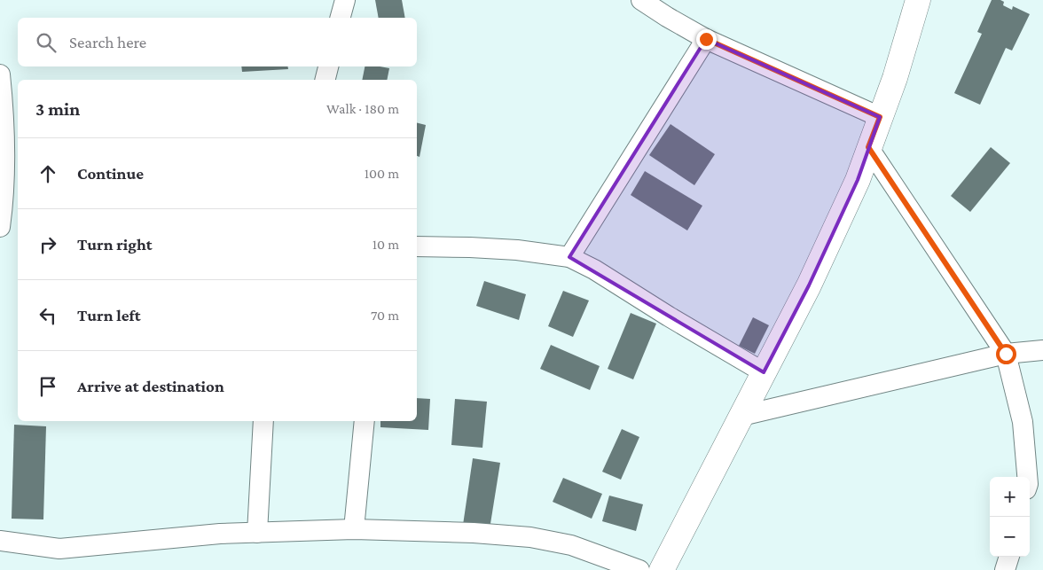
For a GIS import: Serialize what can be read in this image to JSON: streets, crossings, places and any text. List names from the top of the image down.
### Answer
{
  "page": {
    "search": "Search here",
    "heading": ["3 min", "Walk · 180 m"],
    "list": [
      ["Continue", "100 m"],
      ["Turn right", "10 m"],
      ["Turn left", "70 m"],
      "Arrive at destination"
    ],
    "map_buttons": ["+", "−"]
  }
}
